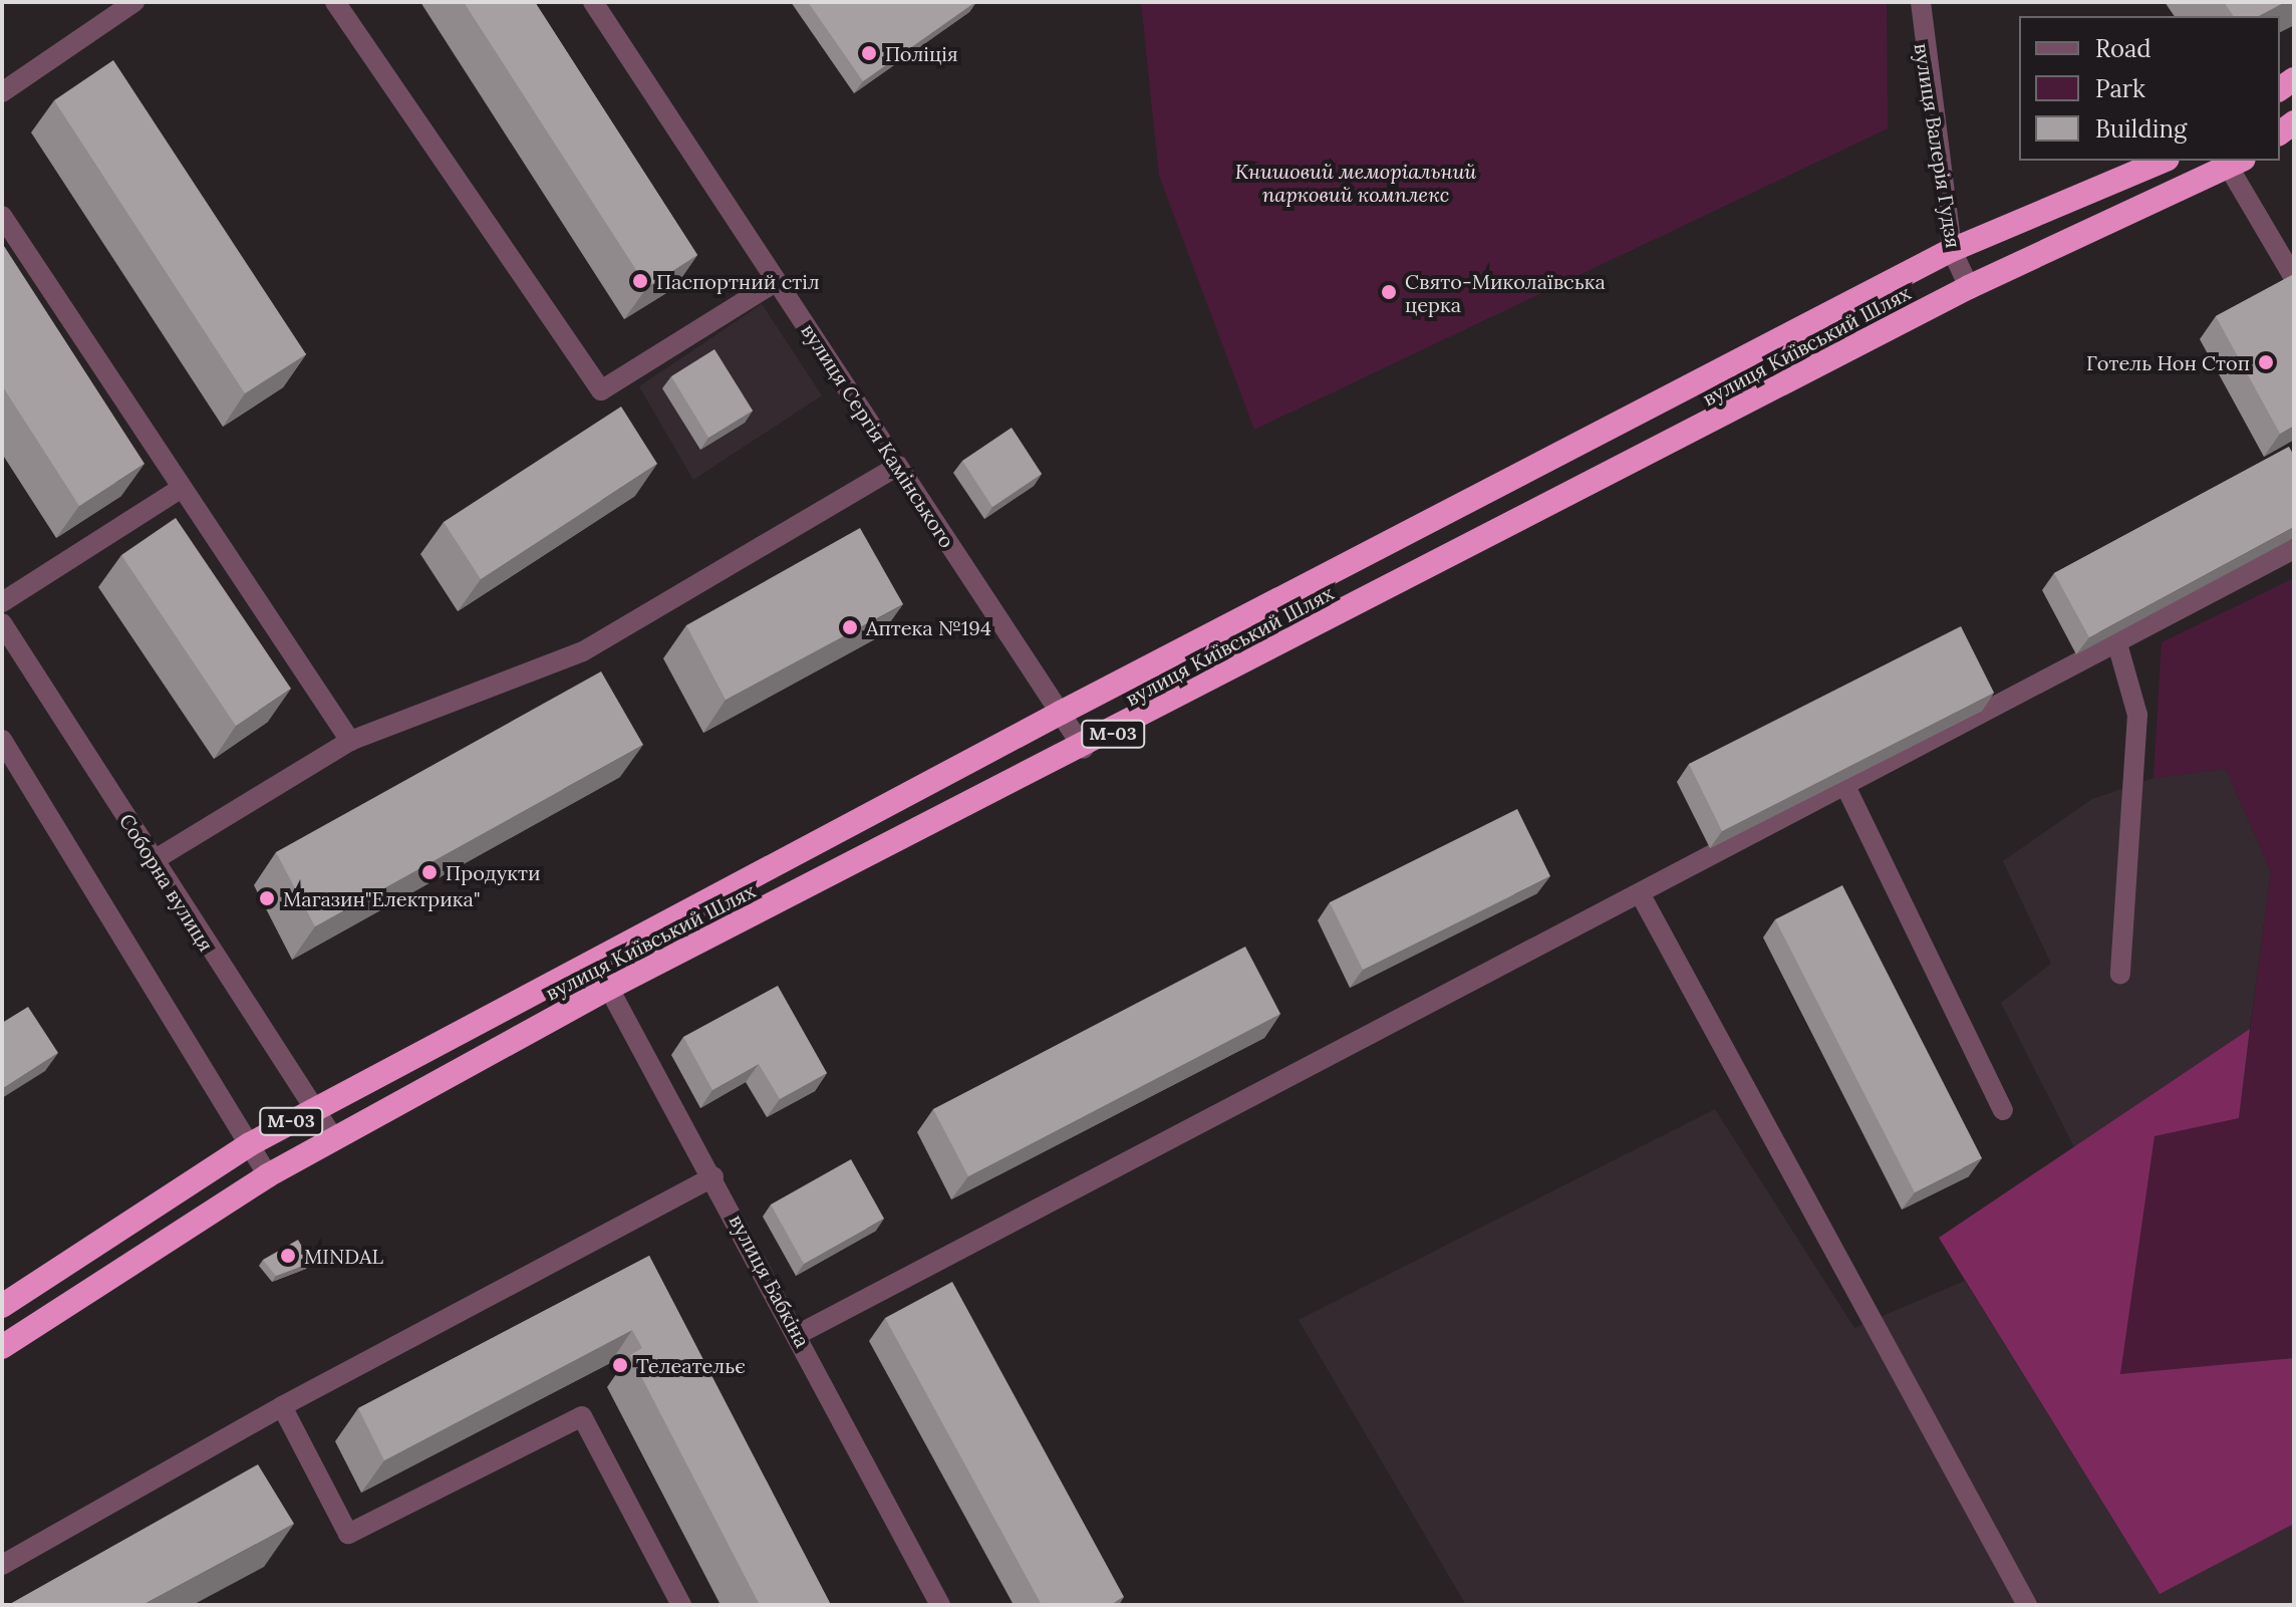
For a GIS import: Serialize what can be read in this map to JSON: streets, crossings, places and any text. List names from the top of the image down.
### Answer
{
  "streets": {
    "highway": ["вулиця Київський Шлях", "М-03"],
    "street": [
      "вулиця Валерія Гудзя",
      "вулиця Сергія Камінського",
      "Соборна вулиця",
      "вулиця Бабкіна"
    ]
  },
  "crossings": [
    ["вулиця Валерія Гудзя", "вулиця Київський Шлях"],
    ["вулиця Київський Шлях", "вулиця Сергія Камінського"],
    ["вулиця Київський Шлях", "Соборна вулиця"],
    ["вулиця Київський Шлях", "вулиця Бабкіна"]
  ],
  "parks": ["Книшовий меморіальний парковий комплекс"],
  "places": [
    "Поліція",
    "Паспортний стіл",
    "Свято-Миколаївська церка",
    "Готель Нон Стоп",
    "Аптека №194",
    "Продукти",
    "Магазин\"Електрика\"",
    "MINDAL",
    "Телеательє"
  ],
  "legend": ["Road", "Park", "Building"]
}
